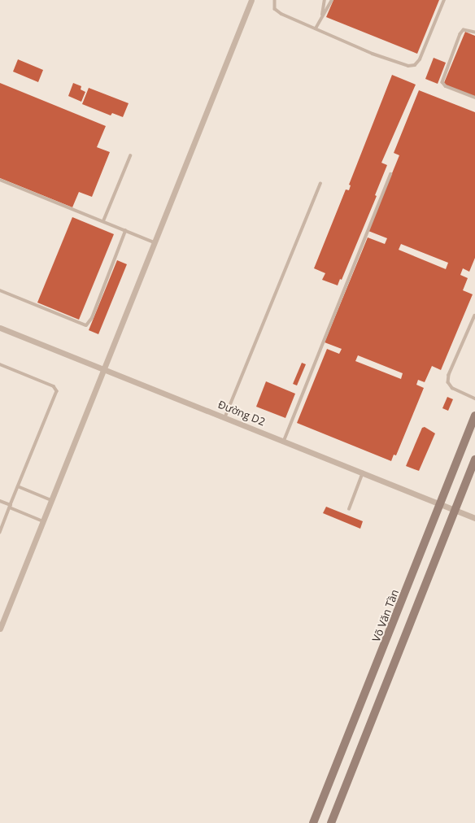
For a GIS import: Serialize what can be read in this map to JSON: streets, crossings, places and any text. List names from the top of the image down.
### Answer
{
  "streets": {
    "street": ["Đường D2", "Võ Văn Tần"]
  },
  "crossings": [
    ["Đường D2", "Võ Văn Tần"]
  ]
}
